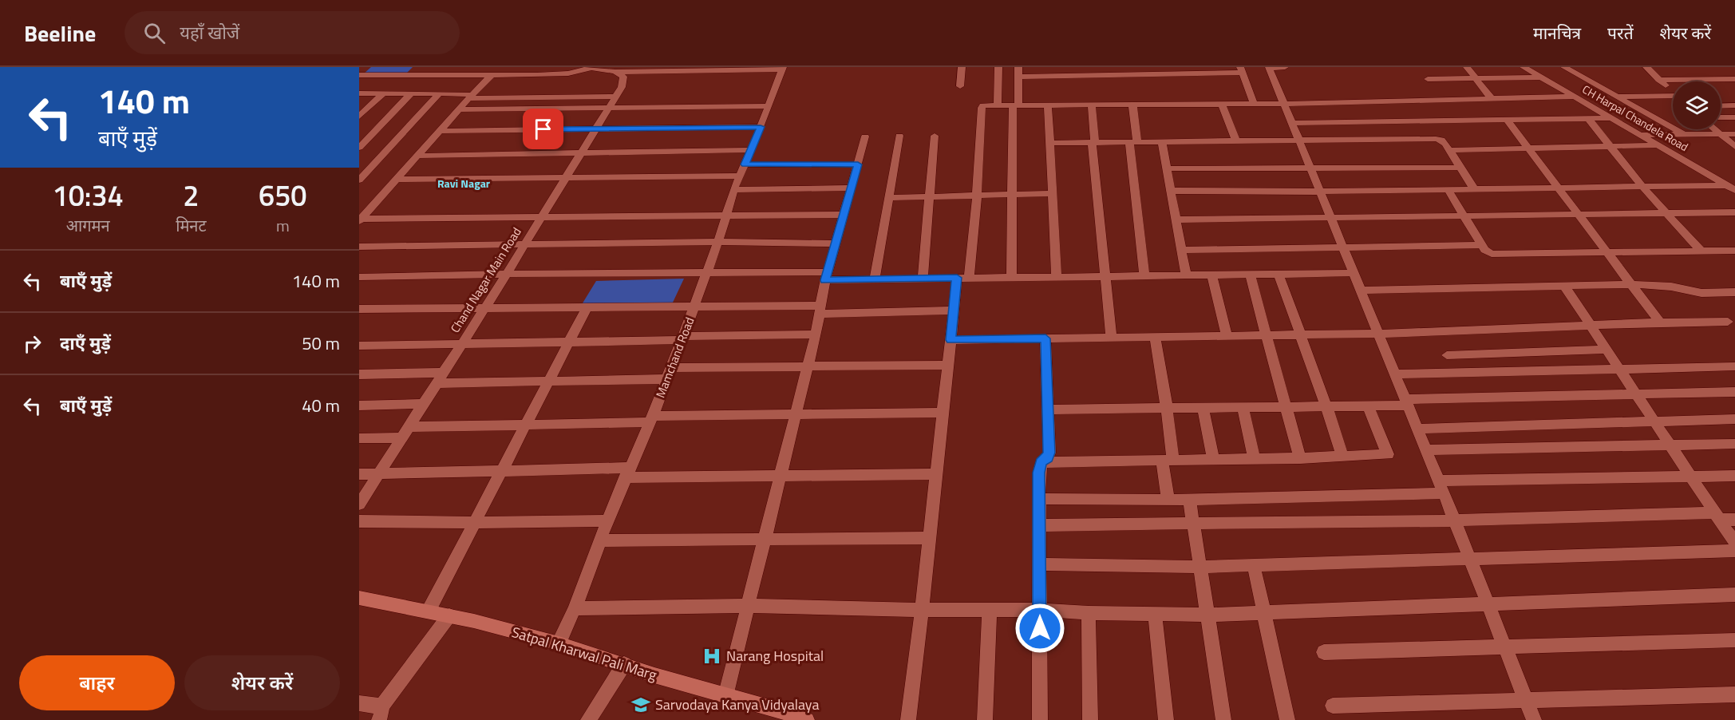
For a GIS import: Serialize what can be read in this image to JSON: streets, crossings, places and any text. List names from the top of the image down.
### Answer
{
  "streets": {
    "street": [
      "CH Harpal Chandela Road",
      "Chand Nagar Main Road",
      "Mamchand Road",
      "Satpal Kharwal Pali Marg"
    ]
  },
  "crossings": [
    ["Mamchand Road", "Satpal Kharwal Pali Marg"]
  ],
  "districts": ["Ravi Nagar"],
  "places": {
    "hospital": ["Narang Hospital"],
    "school or university": ["Sarvodaya Kanya Vidyalaya"]
  },
  "page": {
    "header": "Beeline",
    "search": "यहाँ खोजें",
    "nav": ["मानचित्र", "परतें", "शेयर करें"],
    "turn": ["140 m", "बाएँ मुड़ें"],
    "eta": [
      "10:34",
      "आगमन",
      "2",
      "मिनट",
      "650",
      "m"
    ],
    "list": [
      {
        "name": "बाएँ मुड़ें",
        "value": "140 m"
      },
      {
        "name": "दाएँ मुड़ें",
        "value": "50 m"
      },
      {
        "name": "बाएँ मुड़ें",
        "value": "40 m"
      }
    ],
    "buttons": ["बाहर", "शेयर करें"]
  }
}
